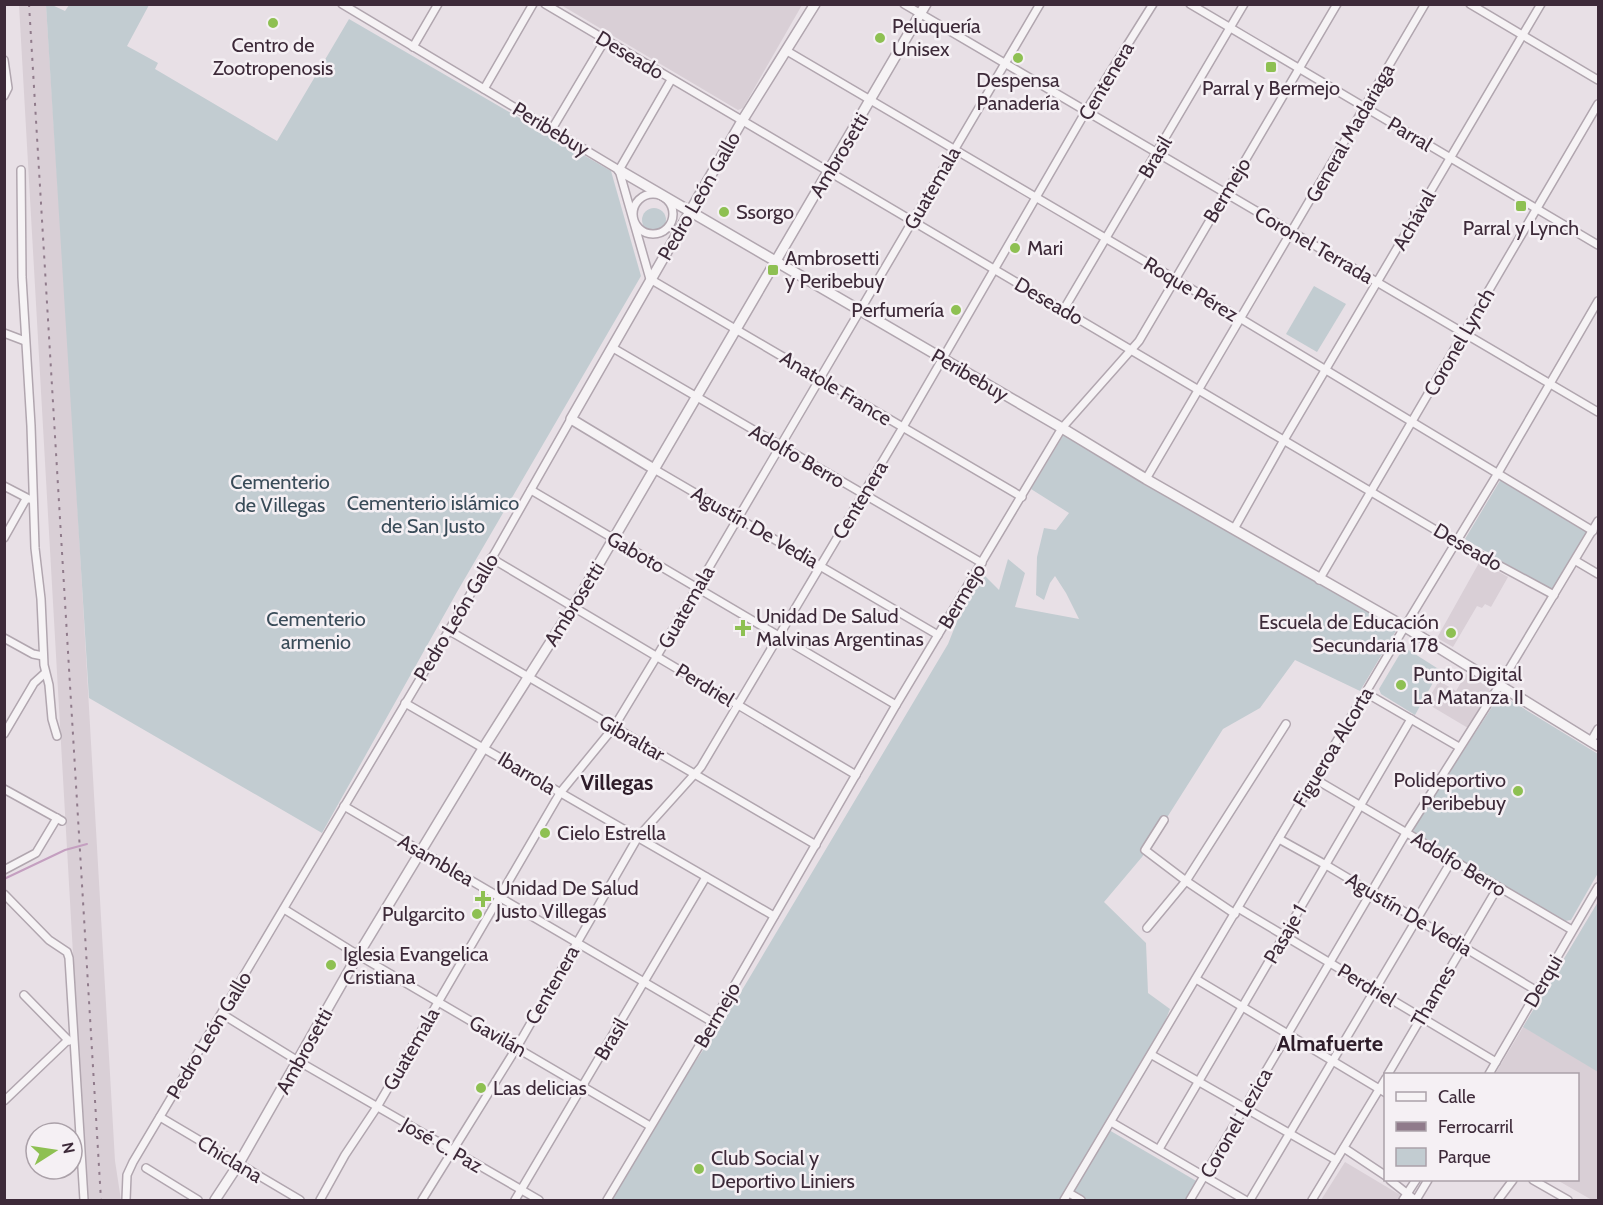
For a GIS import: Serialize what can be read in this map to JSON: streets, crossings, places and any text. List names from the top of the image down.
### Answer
{
  "streets": {
    "street": [
      "Deseado",
      "Centenera",
      "Peribebuy",
      "General Madariaga",
      "Parral",
      "Ambrosetti",
      "Brasil",
      "Guatemala",
      "Bermejo",
      "Pedro León Gallo",
      "Achával",
      "Coronel Terrada",
      "Roque Pérez",
      "Coronel Lynch",
      "Anatole France",
      "Adolfo Berro",
      "Agustín De Vedia",
      "Gaboto",
      "Perdriel",
      "Gibraltar",
      "Figueroa Alcorta",
      "Ibarrola",
      "Asamblea",
      "Pasaje 1",
      "Derqui",
      "Thames",
      "Gavilán",
      "Coronel Lezica",
      "José C. Paz",
      "Chiclana"
    ]
  },
  "crossings": [
    ["Deseado", "Centenera"],
    ["Deseado", "General Madariaga"],
    ["Deseado", "Ambrosetti"],
    ["Deseado", "Brasil"],
    ["Deseado", "Guatemala"],
    ["Deseado", "Bermejo"],
    ["Deseado", "Pedro León Gallo"],
    ["Deseado", "Achával"],
    ["Deseado", "Coronel Lynch"],
    ["Deseado", "Figueroa Alcorta"],
    ["Deseado", "Coronel Lezica"],
    ["Centenera", "Peribebuy"],
    ["Centenera", "Coronel Terrada"],
    ["Centenera", "Roque Pérez"],
    ["Centenera", "Anatole France"],
    ["Centenera", "Adolfo Berro"],
    ["Centenera", "Agustín De Vedia"],
    ["Centenera", "Gaboto"],
    ["Centenera", "Perdriel"],
    ["Centenera", "Gibraltar"],
    ["Centenera", "Ibarrola"],
    ["Centenera", "Asamblea"],
    ["Centenera", "Gavilán"],
    ["Centenera", "José C. Paz"],
    ["Peribebuy", "General Madariaga"],
    ["Peribebuy", "Ambrosetti"],
    ["Peribebuy", "Guatemala"],
    ["Peribebuy", "Bermejo"],
    ["Peribebuy", "Pedro León Gallo"],
    ["Peribebuy", "Achával"],
    ["Peribebuy", "Coronel Lynch"],
    ["Peribebuy", "Figueroa Alcorta"],
    ["Peribebuy", "Coronel Lezica"],
    ["General Madariaga", "Parral"],
    ["General Madariaga", "Coronel Terrada"],
    ["General Madariaga", "Roque Pérez"],
    ["Parral", "Brasil"],
    ["Parral", "Bermejo"],
    ["Parral", "Achával"],
    ["Parral", "Coronel Lynch"],
    ["Ambrosetti", "Coronel Terrada"],
    ["Ambrosetti", "Roque Pérez"],
    ["Ambrosetti", "Anatole France"],
    ["Ambrosetti", "Adolfo Berro"],
    ["Ambrosetti", "Agustín De Vedia"],
    ["Ambrosetti", "Gaboto"],
    ["Ambrosetti", "Perdriel"],
    ["Ambrosetti", "Gibraltar"],
    ["Ambrosetti", "Ibarrola"],
    ["Ambrosetti", "Asamblea"],
    ["Ambrosetti", "Gavilán"],
    ["Ambrosetti", "José C. Paz"],
    ["Ambrosetti", "Chiclana"],
    ["Brasil", "Coronel Terrada"],
    ["Brasil", "Roque Pérez"],
    ["Brasil", "Ibarrola"],
    ["Brasil", "Asamblea"],
    ["Brasil", "Gavilán"],
    ["Brasil", "José C. Paz"],
    ["Guatemala", "Coronel Terrada"],
    ["Guatemala", "Roque Pérez"],
    ["Guatemala", "Anatole France"],
    ["Guatemala", "Adolfo Berro"],
    ["Guatemala", "Agustín De Vedia"],
    ["Guatemala", "Gaboto"],
    ["Guatemala", "Perdriel"],
    ["Guatemala", "Gibraltar"],
    ["Guatemala", "Ibarrola"],
    ["Guatemala", "Asamblea"],
    ["Guatemala", "Gavilán"],
    ["Guatemala", "José C. Paz"],
    ["Bermejo", "Coronel Terrada"],
    ["Bermejo", "Roque Pérez"],
    ["Bermejo", "Anatole France"],
    ["Bermejo", "Adolfo Berro"],
    ["Bermejo", "Agustín De Vedia"],
    ["Bermejo", "Gaboto"],
    ["Bermejo", "Perdriel"],
    ["Bermejo", "Gibraltar"],
    ["Bermejo", "Ibarrola"],
    ["Bermejo", "Asamblea"],
    ["Bermejo", "Gavilán"],
    ["Pedro León Gallo", "Roque Pérez"],
    ["Pedro León Gallo", "Anatole France"],
    ["Pedro León Gallo", "Adolfo Berro"],
    ["Pedro León Gallo", "Agustín De Vedia"],
    ["Pedro León Gallo", "Gaboto"],
    ["Pedro León Gallo", "Perdriel"],
    ["Pedro León Gallo", "Gibraltar"],
    ["Pedro León Gallo", "Ibarrola"],
    ["Pedro León Gallo", "Asamblea"],
    ["Pedro León Gallo", "Gavilán"],
    ["Pedro León Gallo", "José C. Paz"],
    ["Pedro León Gallo", "Chiclana"],
    ["Achával", "Coronel Terrada"],
    ["Achával", "Roque Pérez"],
    ["Coronel Terrada", "Coronel Lynch"],
    ["Coronel Terrada", "Figueroa Alcorta"],
    ["Roque Pérez", "Coronel Lynch"],
    ["Roque Pérez", "Figueroa Alcorta"],
    ["Roque Pérez", "Coronel Lezica"],
    ["Adolfo Berro", "Figueroa Alcorta"],
    ["Adolfo Berro", "Pasaje 1"],
    ["Adolfo Berro", "Derqui"],
    ["Adolfo Berro", "Thames"],
    ["Adolfo Berro", "Coronel Lezica"],
    ["Agustín De Vedia", "Figueroa Alcorta"],
    ["Agustín De Vedia", "Pasaje 1"],
    ["Agustín De Vedia", "Derqui"],
    ["Agustín De Vedia", "Thames"],
    ["Agustín De Vedia", "Coronel Lezica"],
    ["Perdriel", "Figueroa Alcorta"],
    ["Perdriel", "Pasaje 1"],
    ["Perdriel", "Derqui"],
    ["Perdriel", "Thames"],
    ["Perdriel", "Coronel Lezica"]
  ],
  "districts": ["Villegas", "Almafuerte"],
  "parks": ["Cementerio de Villegas", "Cementerio islámico de San Justo", "Cementerio armenio"],
  "places": {
    "other": [
      "Centro de Zootropenosis",
      "Peluquería Unisex",
      "Despensa Panadería",
      "Ssorgo",
      "Mari",
      "Perfumería",
      "Escuela de Educación Secundaria 178",
      "Punto Digital La Matanza II",
      "Polideportivo Peribebuy",
      "Cielo Estrella",
      "Pulgarcito",
      "Iglesia Evangelica Cristiana",
      "Las delicias",
      "Club Social y Deportivo Liniers"
    ],
    "transit": ["Parral y Bermejo", "Parral y Lynch", "Ambrosetti y Peribebuy"],
    "health": ["Unidad De Salud Malvinas Argentinas", "Unidad De Salud Justo Villegas"]
  },
  "legend": ["Calle", "Ferrocarril", "Parque"],
  "north": "right"
}
